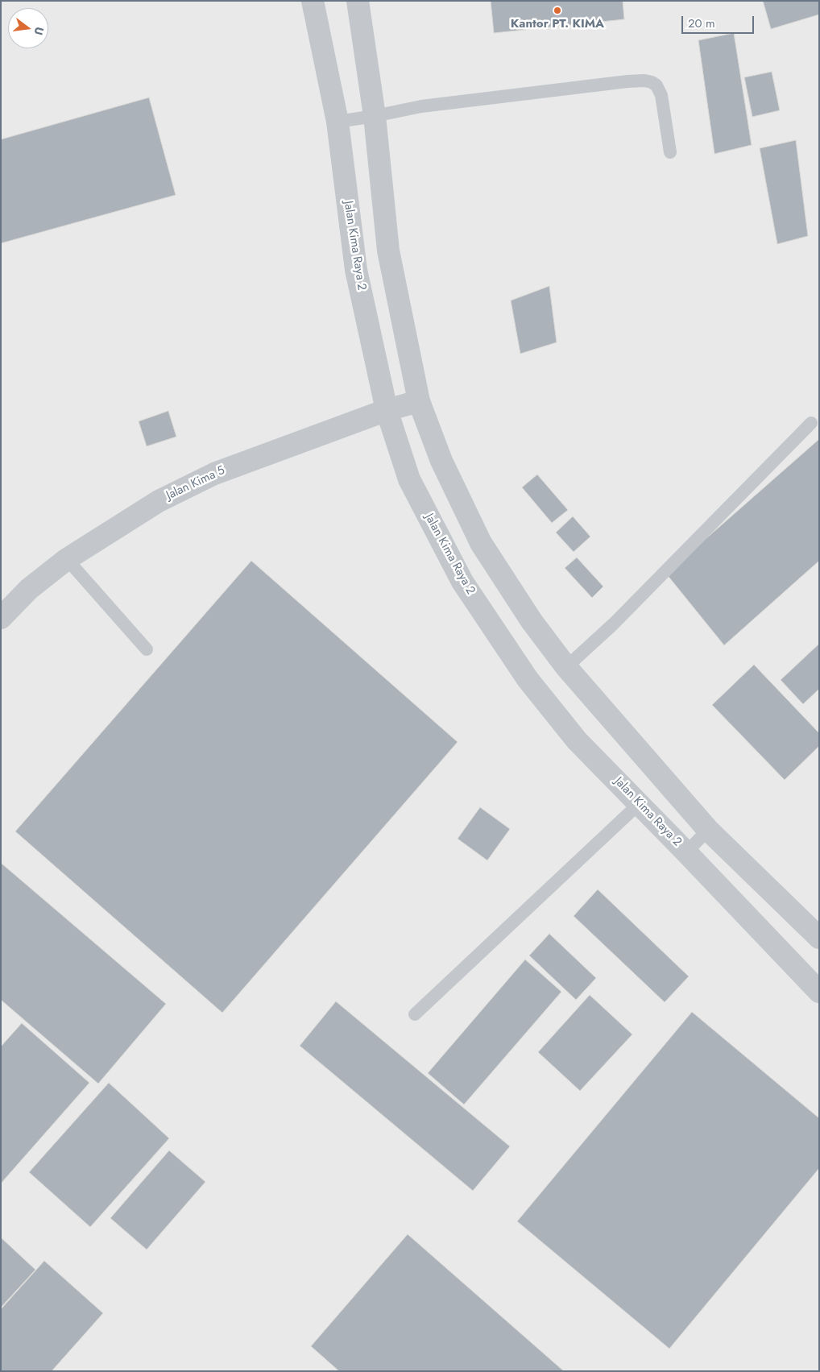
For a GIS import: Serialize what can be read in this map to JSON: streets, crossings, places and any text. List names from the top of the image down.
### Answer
{
  "streets": {
    "street": ["Jalan Kima Raya 2", "Jalan Kima 5"]
  },
  "crossings": [
    ["Jalan Kima Raya 2", "Jalan Kima 5"]
  ],
  "places": ["Kantor PT. KIMA"],
  "scale_bar": "20 m",
  "north": "right"
}
